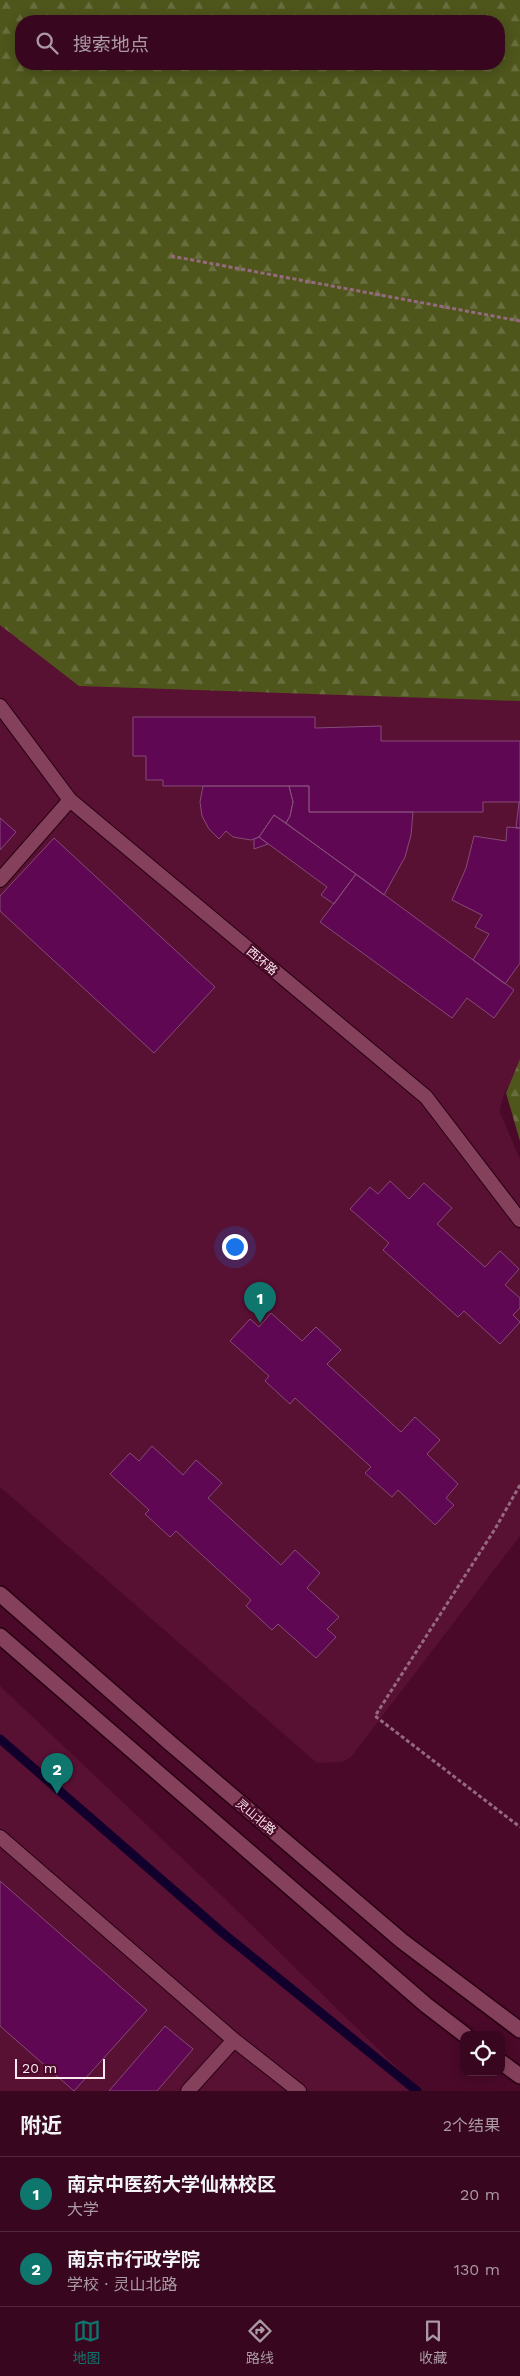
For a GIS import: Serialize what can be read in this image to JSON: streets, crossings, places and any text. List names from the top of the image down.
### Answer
{
  "streets": {
    "main road": ["灵山北路"],
    "lane": ["西环路"]
  },
  "scale_bar": "20 m",
  "page": {
    "search": "搜索地点",
    "pins": ["1", "2"],
    "scale": "20 m",
    "heading": ["附近", "2个结果"],
    "list": [
      {
        "mark": "1",
        "name": "南京中医药大学仙林校区",
        "note": "大学",
        "value": "20 m"
      },
      {
        "mark": "2",
        "name": "南京市行政学院",
        "note": "学校 · 灵山北路",
        "value": "130 m"
      }
    ],
    "nav": ["地图", "路线", "收藏"]
  }
}
